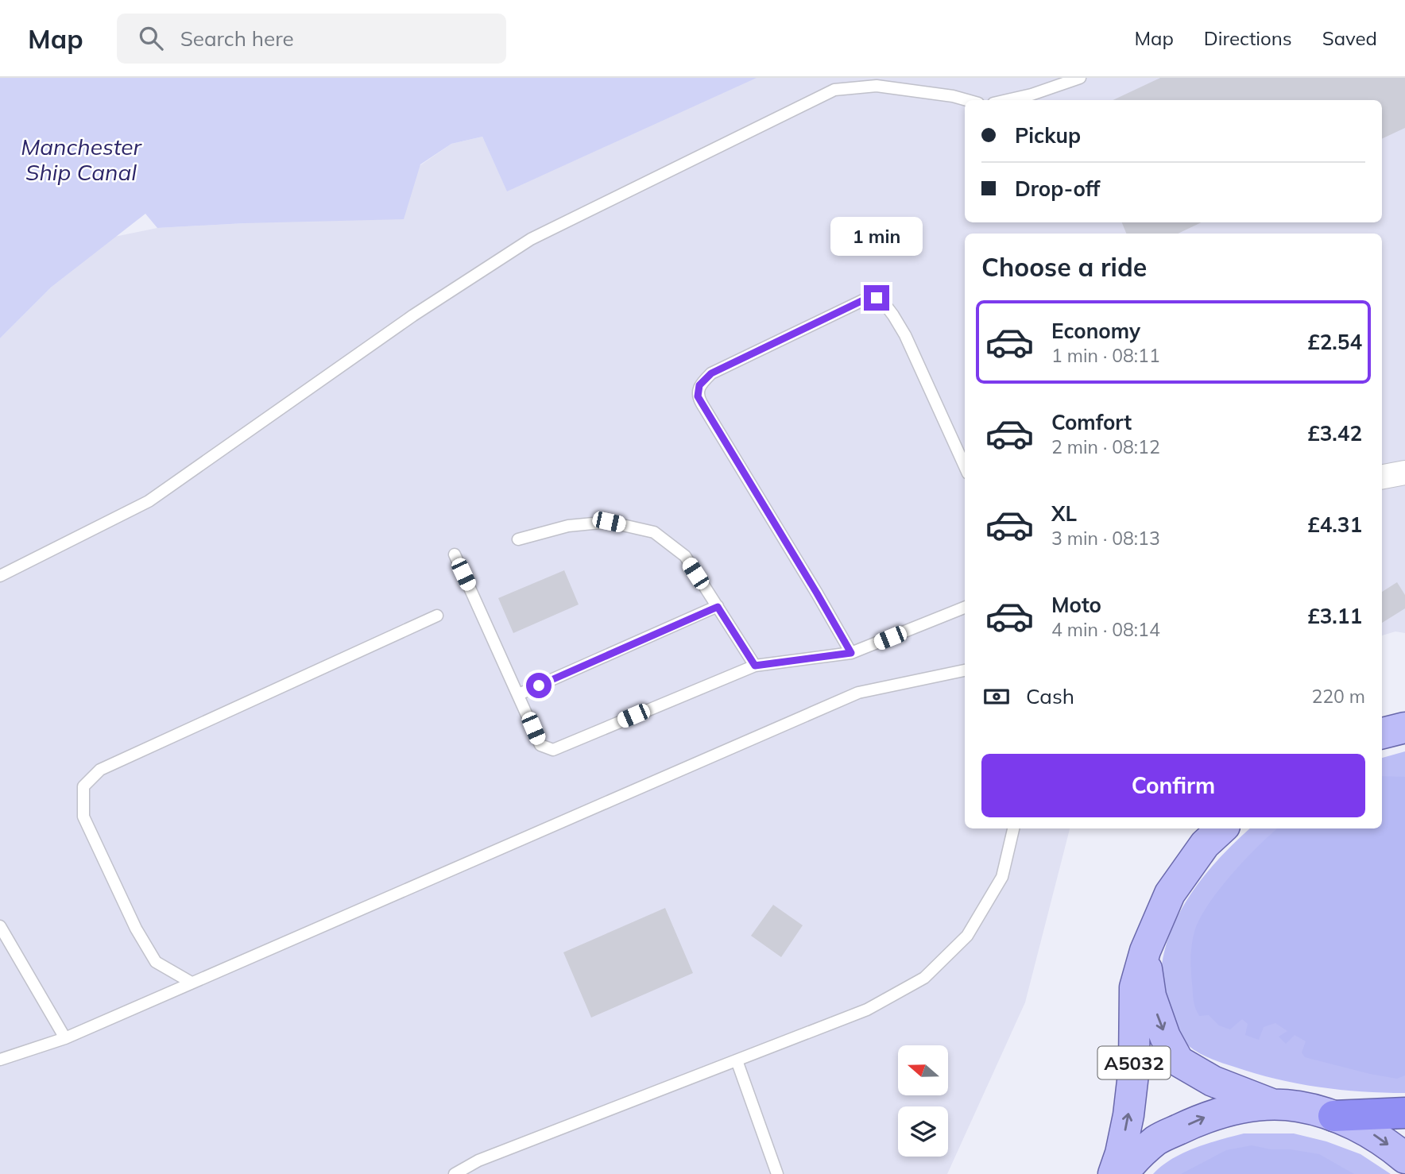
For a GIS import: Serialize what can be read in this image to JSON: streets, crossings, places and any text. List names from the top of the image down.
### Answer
{
  "streets": {
    "main road": ["A5032"]
  },
  "water": ["Manchester Ship Canal"],
  "north": "left",
  "page": {
    "header": "Map",
    "search": "Search here",
    "nav": ["Map", "Directions", "Saved"],
    "banner": ["Pickup", "Drop-off"],
    "bubble": "1 min",
    "heading": "Choose a ride",
    "list": [
      {
        "name": "Economy",
        "note": "1 min · 08:11",
        "value": "£2.54"
      },
      {
        "name": "Comfort",
        "note": "2 min · 08:12",
        "value": "£3.42"
      },
      {
        "name": "XL",
        "note": "3 min · 08:13",
        "value": "£4.31"
      },
      {
        "name": "Moto",
        "note": "4 min · 08:14",
        "value": "£3.11"
      }
    ],
    "pay": ["Cash", "220 m"],
    "buttons": "Confirm"
  }
}
